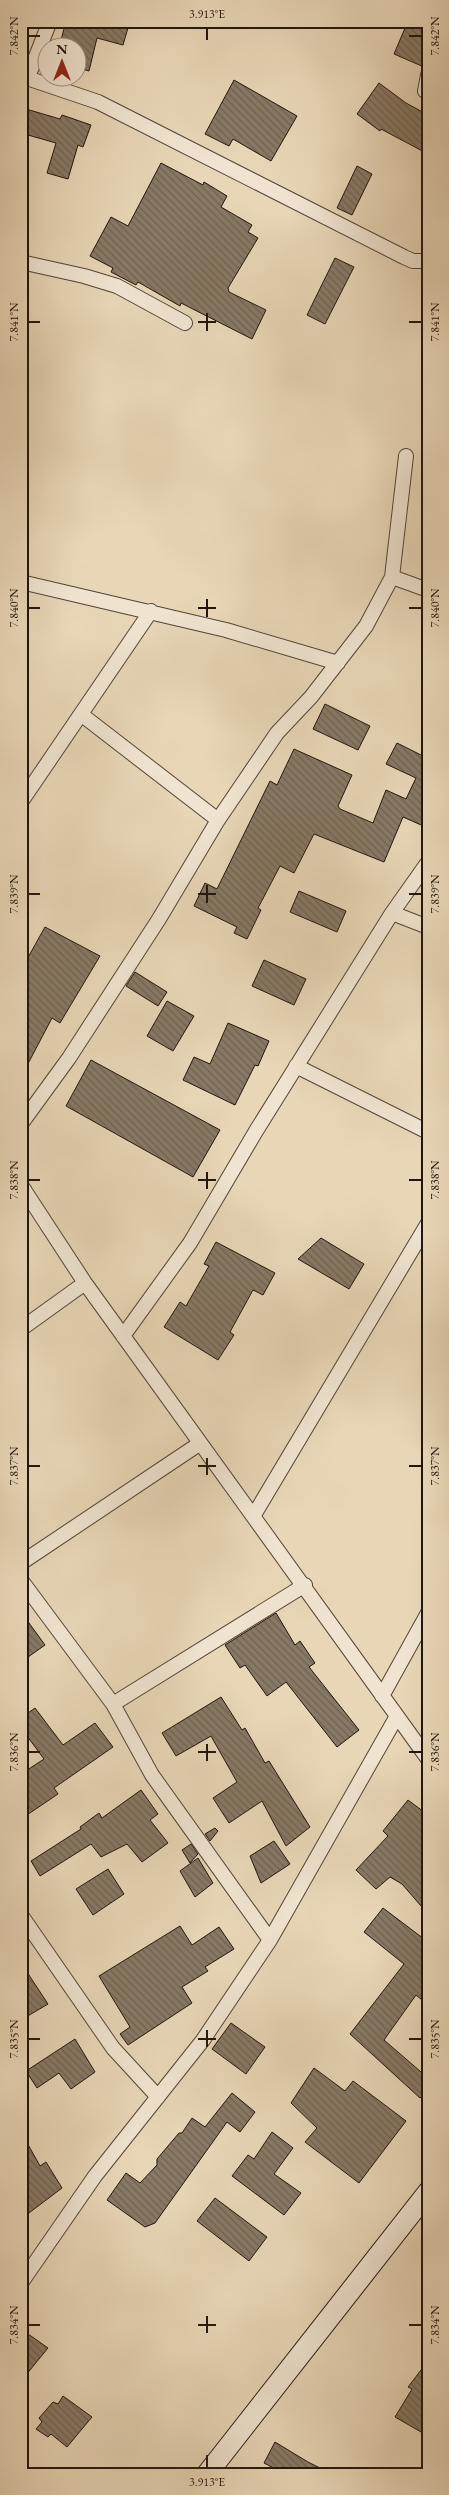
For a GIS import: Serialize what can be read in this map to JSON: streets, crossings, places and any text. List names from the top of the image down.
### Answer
{
  "north": "top",
  "coordinates": [
    "3.913°E",
    "7.842°N",
    "7.841°N",
    "7.840°N",
    "7.839°N",
    "7.838°N",
    "7.837°N",
    "7.836°N",
    "7.835°N",
    "7.834°N"
  ]
}
